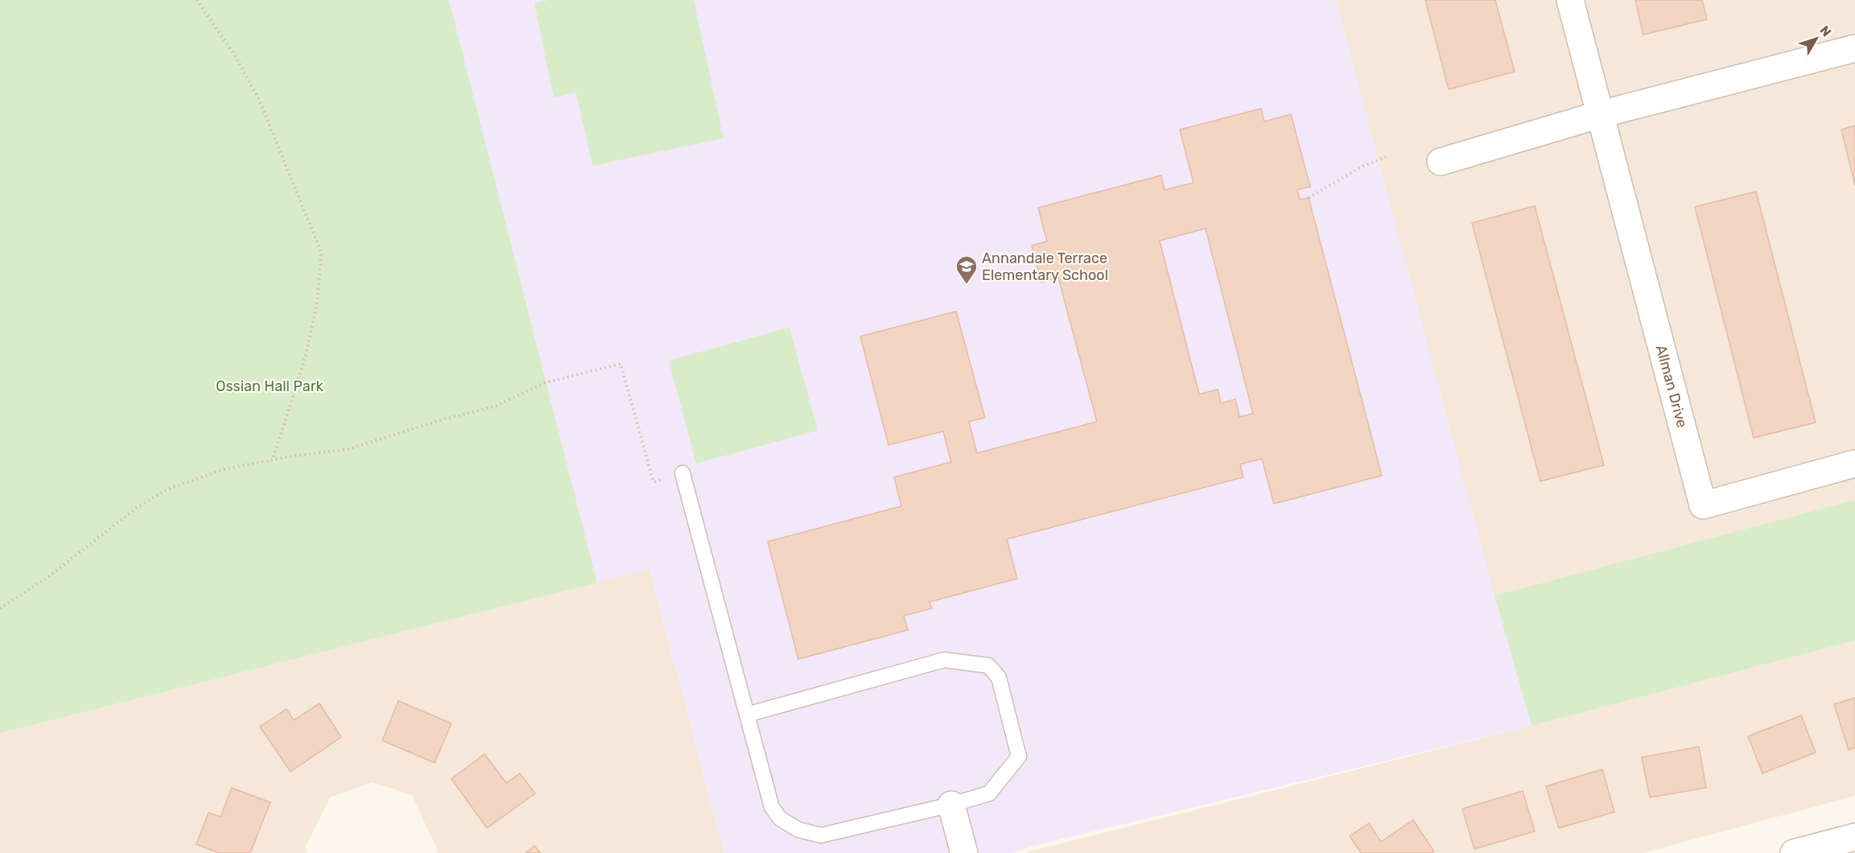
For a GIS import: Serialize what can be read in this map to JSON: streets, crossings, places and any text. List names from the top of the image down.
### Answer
{
  "streets": {
    "street": ["Allman Drive"]
  },
  "parks": ["Ossian Hall Park"],
  "places": {
    "school or university": ["Annandale Terrace Elementary School"]
  },
  "north": "top right"
}
